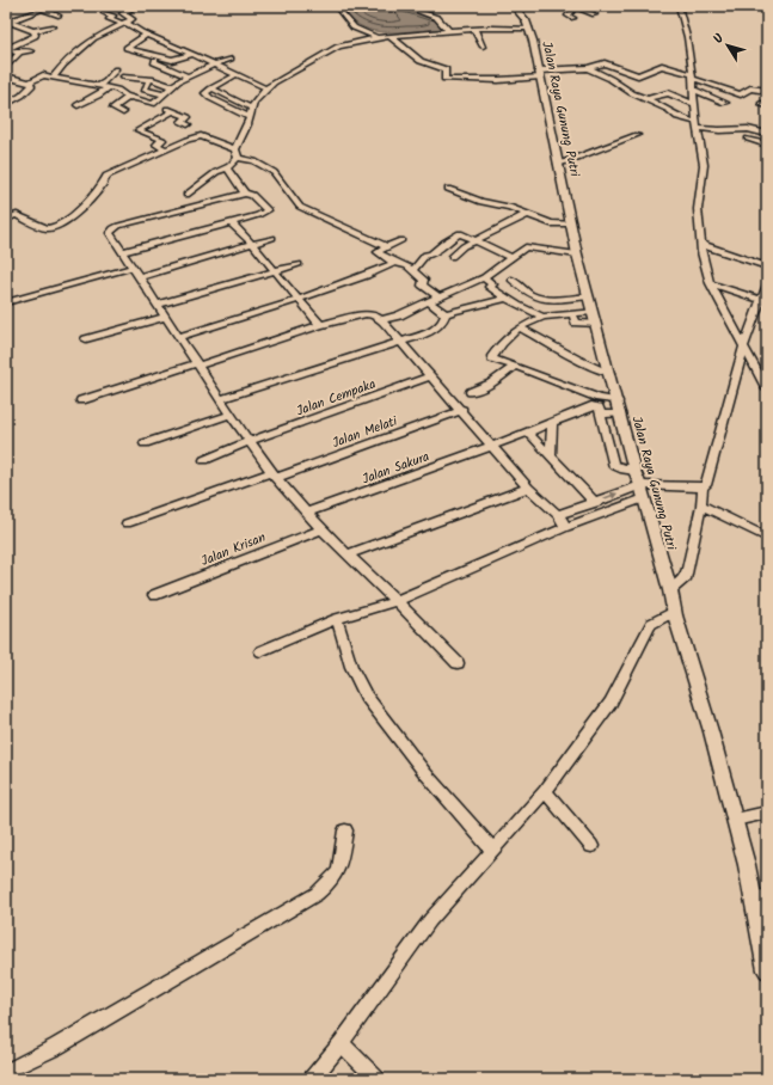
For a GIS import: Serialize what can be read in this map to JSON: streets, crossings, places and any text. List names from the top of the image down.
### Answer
{
  "streets": {
    "main road": ["Jalan Raya Gunung Putri"],
    "street": [
      "Jalan Cempaka",
      "Jalan Melati",
      "Jalan Sakura",
      "Jalan Krisan"
    ]
  },
  "crossings": [
    ["Jalan Raya Gunung Putri", "Jalan Sakura"]
  ],
  "north": "top left"
}
